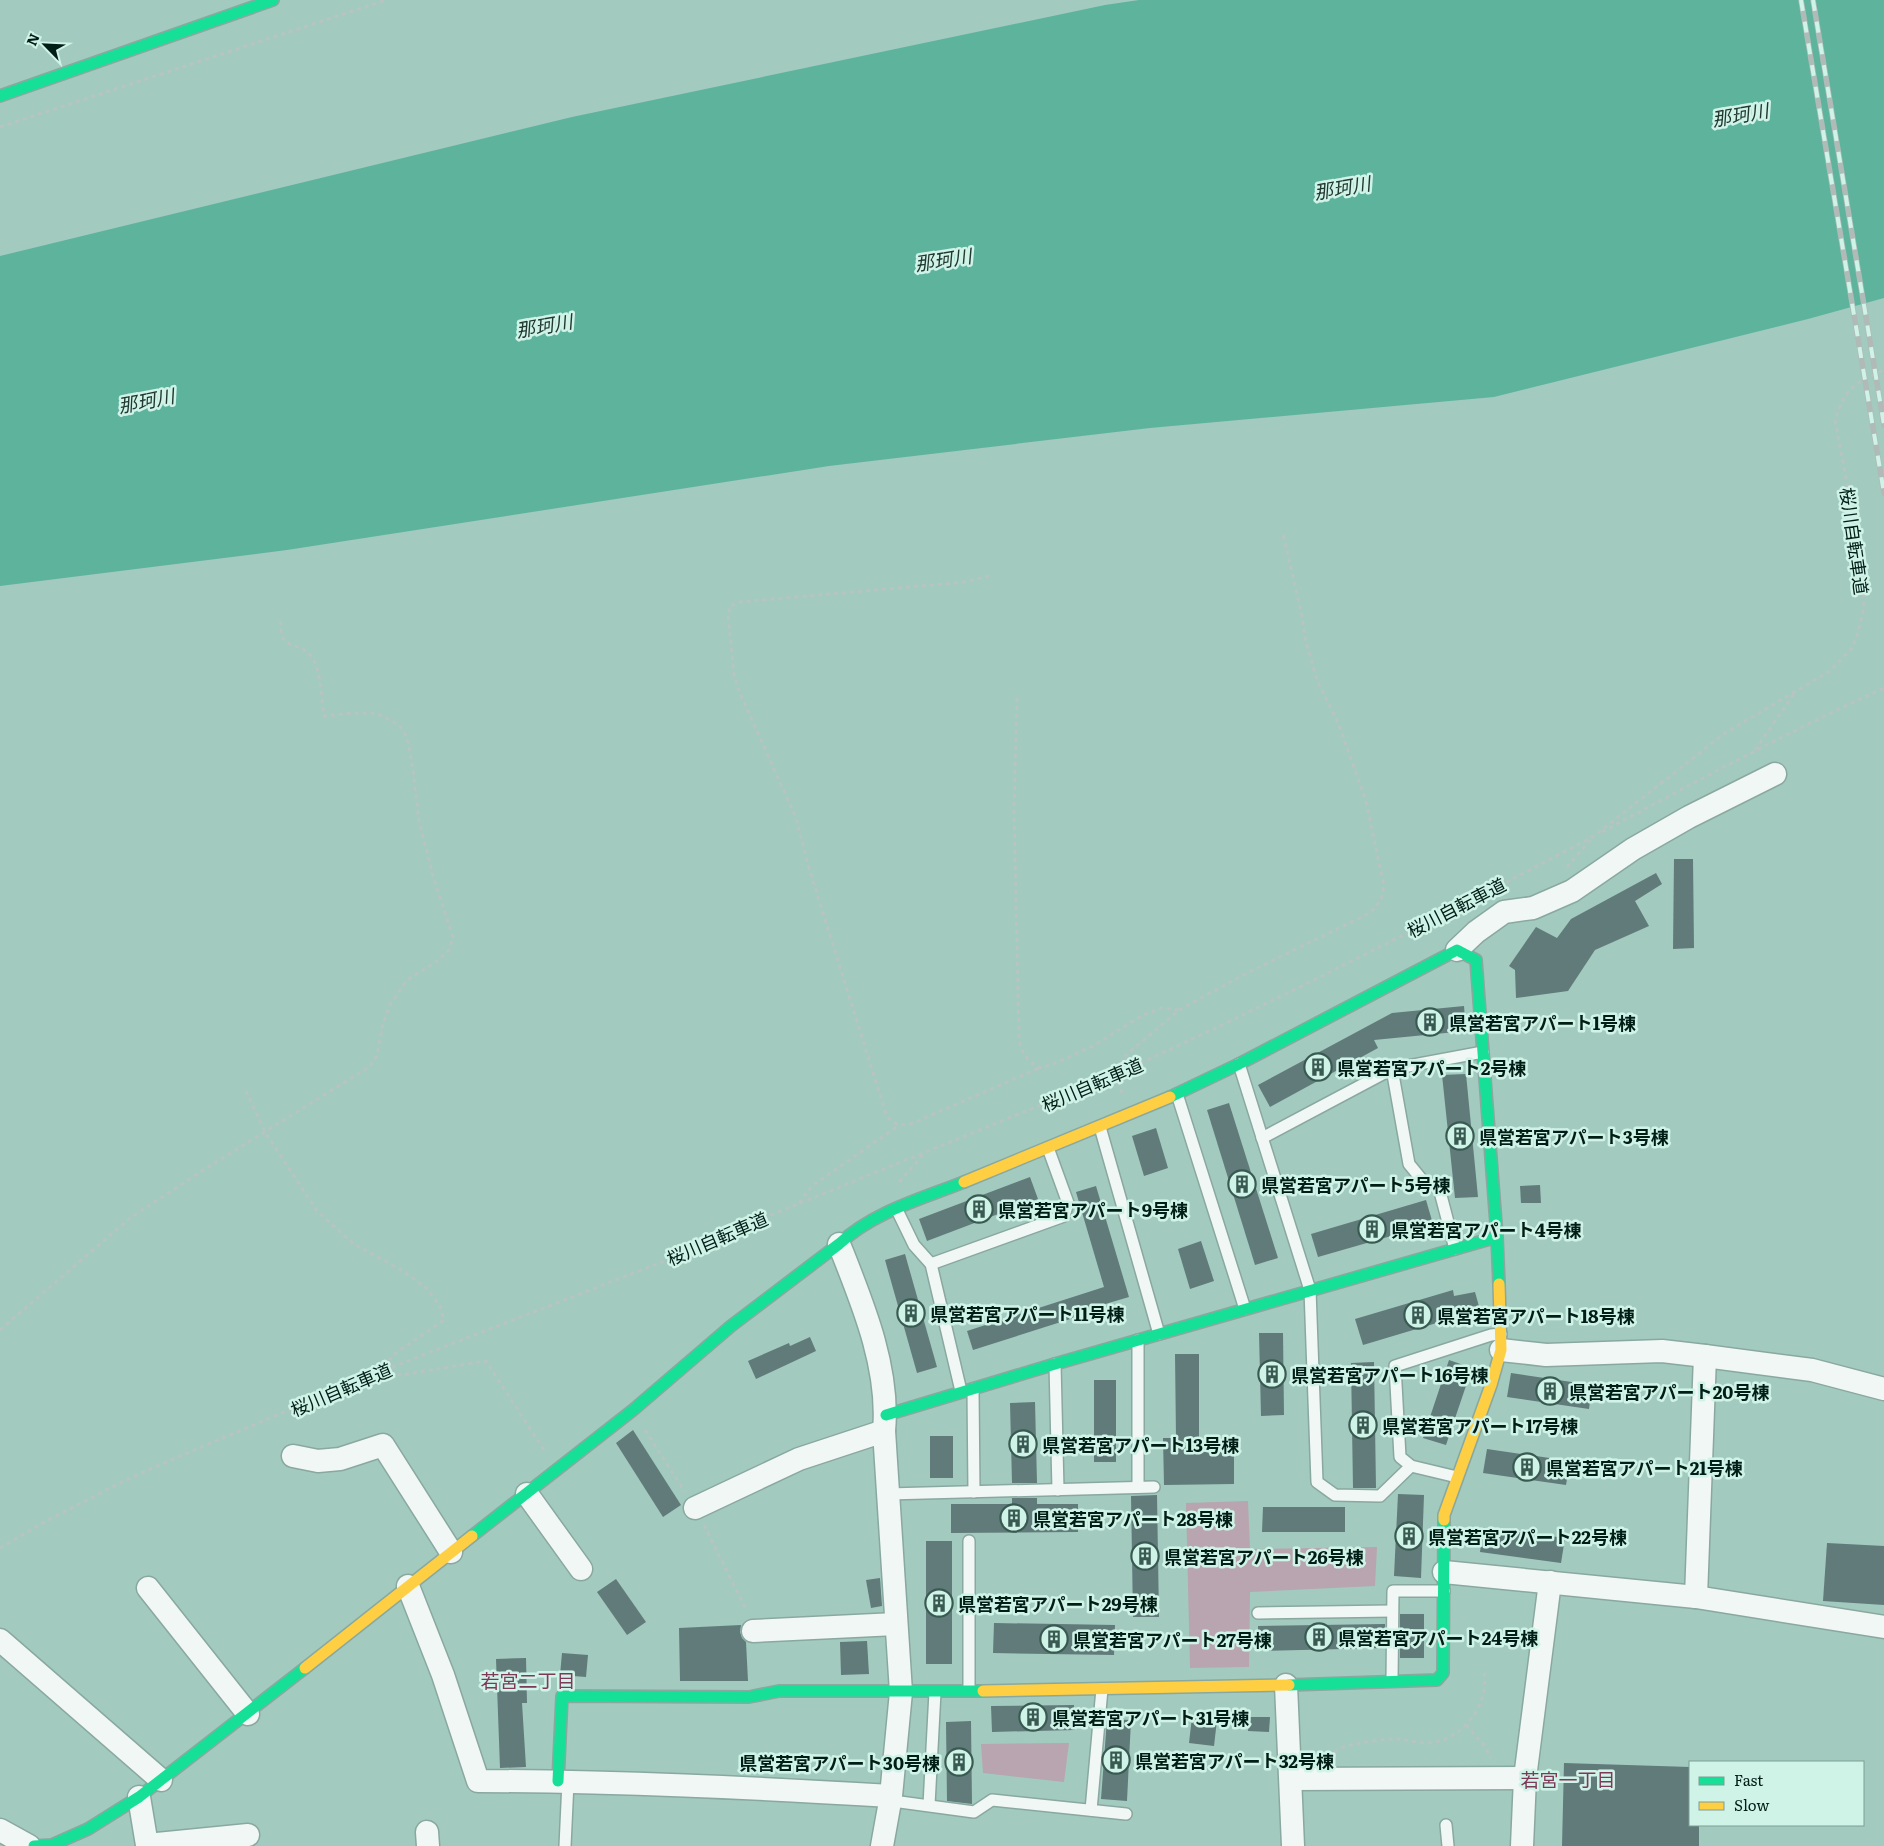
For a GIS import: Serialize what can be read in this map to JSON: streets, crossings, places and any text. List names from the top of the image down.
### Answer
{
  "streets": {
    "path": ["桜川自転車道"]
  },
  "districts": ["若宮二丁目", "若宮一丁目"],
  "water": ["那珂川"],
  "places": {
    "building": [
      "県営若宮アパート1号棟",
      "県営若宮アパート2号棟",
      "県営若宮アパート3号棟",
      "県営若宮アパート5号棟",
      "県営若宮アパート9号棟",
      "県営若宮アパート4号棟",
      "県営若宮アパート11号棟",
      "県営若宮アパート18号棟",
      "県営若宮アパート16号棟",
      "県営若宮アパート20号棟",
      "県営若宮アパート17号棟",
      "県営若宮アパート13号棟",
      "県営若宮アパート21号棟",
      "県営若宮アパート28号棟",
      "県営若宮アパート22号棟",
      "県営若宮アパート26号棟",
      "県営若宮アパート29号棟",
      "県営若宮アパート24号棟",
      "県営若宮アパート27号棟",
      "県営若宮アパート31号棟",
      "県営若宮アパート32号棟",
      "県営若宮アパート30号棟"
    ]
  },
  "legend": ["Fast", "Slow"],
  "north": "top left"
}
